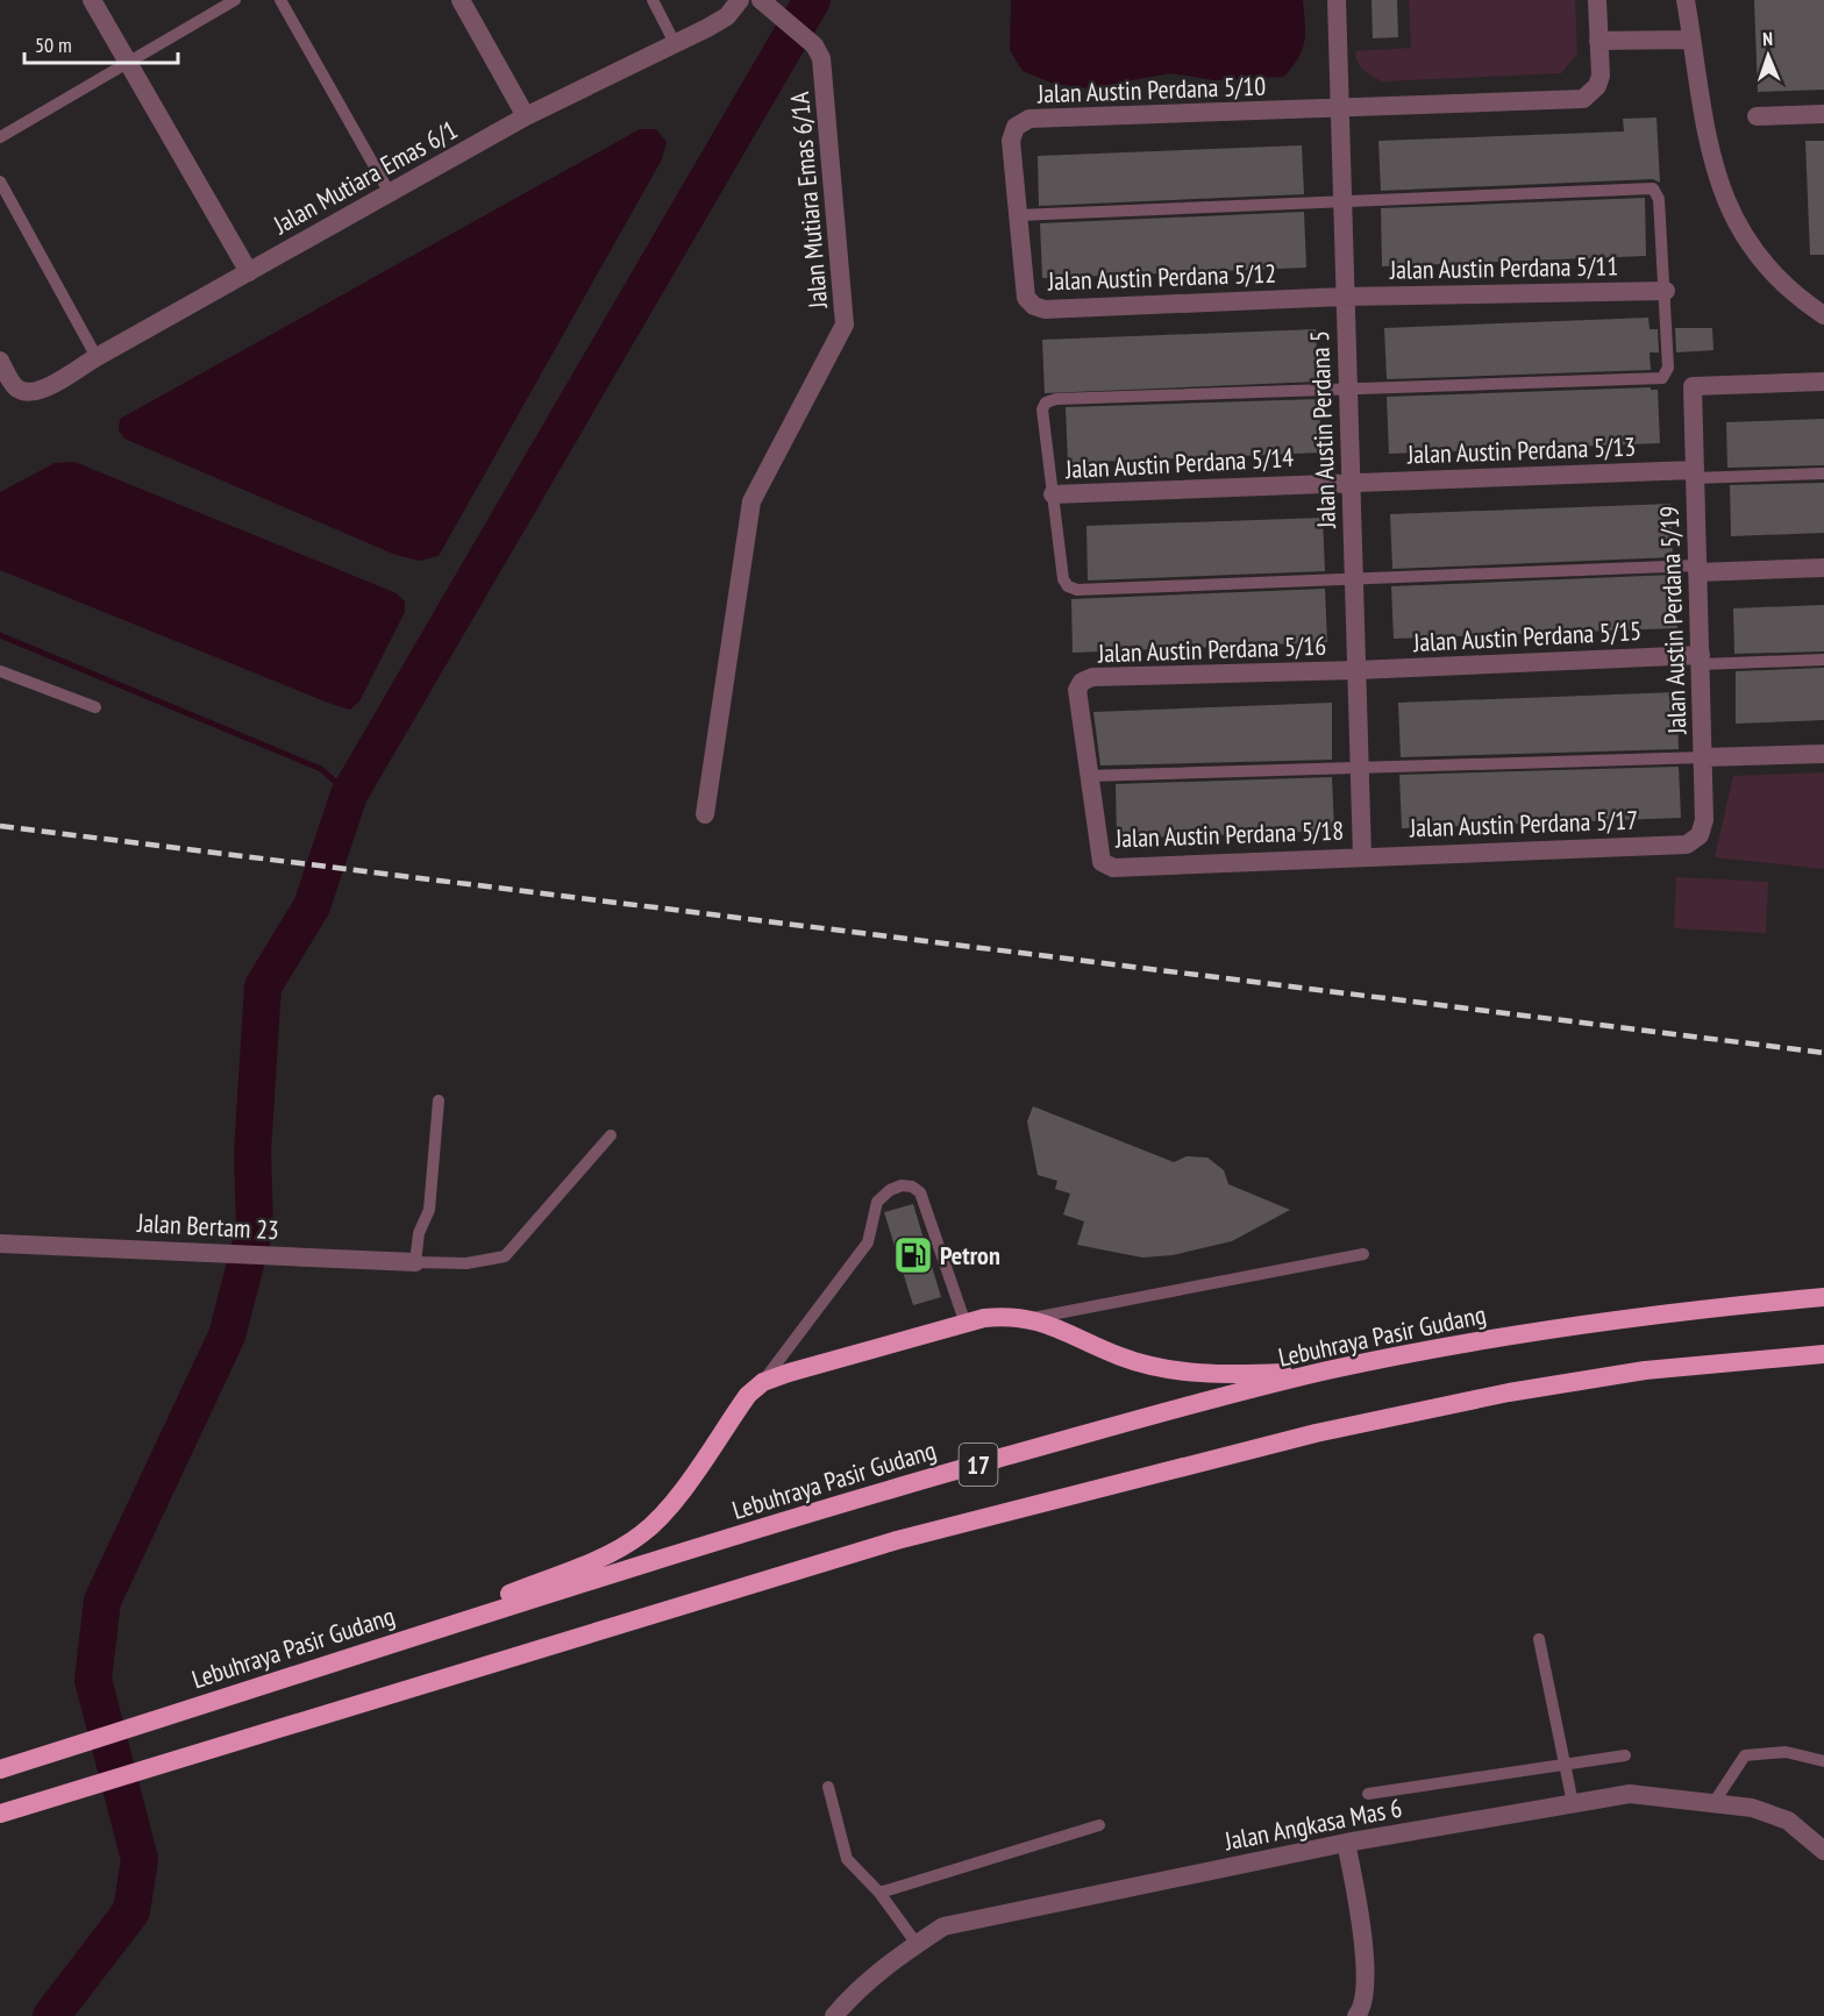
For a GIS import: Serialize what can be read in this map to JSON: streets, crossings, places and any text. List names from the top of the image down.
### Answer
{
  "streets": {
    "highway": ["Lebuhraya Pasir Gudang", "17"],
    "street": [
      "Jalan Austin Perdana 5/10",
      "Jalan Mutiara Emas 6/1",
      "Jalan Mutiara Emas 6/1A",
      "Jalan Austin Perdana 5/11",
      "Jalan Austin Perdana 5/12",
      "Jalan Austin Perdana 5",
      "Jalan Austin Perdana 5/13",
      "Jalan Austin Perdana 5/14",
      "Jalan Austin Perdana 5/19",
      "Jalan Austin Perdana 5/15",
      "Jalan Austin Perdana 5/16",
      "Jalan Austin Perdana 5/17",
      "Jalan Austin Perdana 5/18",
      "Jalan Bertam 23",
      "Jalan Angkasa Mas 6"
    ]
  },
  "crossings": [
    ["Jalan Austin Perdana 5/10", "Jalan Austin Perdana 5/12"],
    ["Jalan Austin Perdana 5/10", "Jalan Austin Perdana 5"],
    ["Jalan Austin Perdana 5/11", "Jalan Austin Perdana 5/12"],
    ["Jalan Austin Perdana 5/11", "Jalan Austin Perdana 5"],
    ["Jalan Austin Perdana 5/12", "Jalan Austin Perdana 5"],
    ["Jalan Austin Perdana 5", "Jalan Austin Perdana 5/13"],
    ["Jalan Austin Perdana 5", "Jalan Austin Perdana 5/14"],
    ["Jalan Austin Perdana 5", "Jalan Austin Perdana 5/15"],
    ["Jalan Austin Perdana 5", "Jalan Austin Perdana 5/16"],
    ["Jalan Austin Perdana 5", "Jalan Austin Perdana 5/17"],
    ["Jalan Austin Perdana 5", "Jalan Austin Perdana 5/18"],
    ["Jalan Austin Perdana 5/13", "Jalan Austin Perdana 5/14"],
    ["Jalan Austin Perdana 5/13", "Jalan Austin Perdana 5/19"],
    ["Jalan Austin Perdana 5/19", "Jalan Austin Perdana 5/15"],
    ["Jalan Austin Perdana 5/19", "Jalan Austin Perdana 5/17"],
    ["Jalan Austin Perdana 5/15", "Jalan Austin Perdana 5/16"],
    ["Jalan Austin Perdana 5/16", "Jalan Austin Perdana 5/18"],
    ["Jalan Austin Perdana 5/17", "Jalan Austin Perdana 5/18"]
  ],
  "places": {
    "fuel station": ["Petron"]
  },
  "scale_bar": "50 m",
  "north": "top"
}
